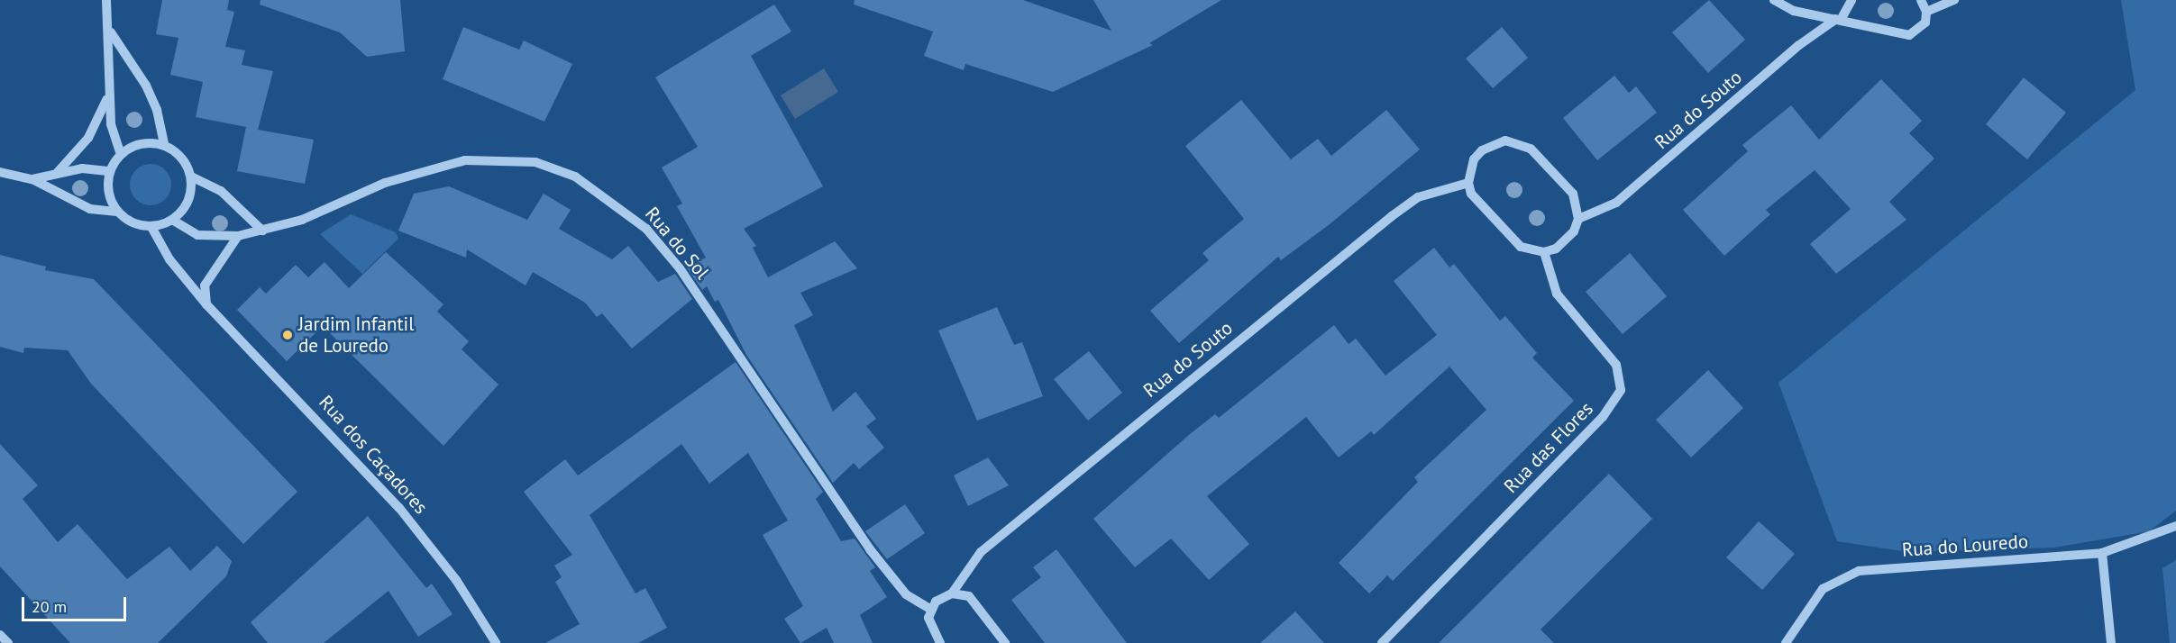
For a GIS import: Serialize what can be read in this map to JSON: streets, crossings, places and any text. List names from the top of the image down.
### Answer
{
  "streets": {
    "street": [
      "Rua do Souto",
      "Rua do Sol",
      "Rua das Flores",
      "Rua dos Caçadores",
      "Rua do Louredo"
    ]
  },
  "crossings": [
    ["Rua do Souto", "Rua das Flores"],
    ["Rua do Sol", "Rua dos Caçadores"]
  ],
  "places": ["Jardim Infantil de Louredo"],
  "scale_bar": "20 m"
}
